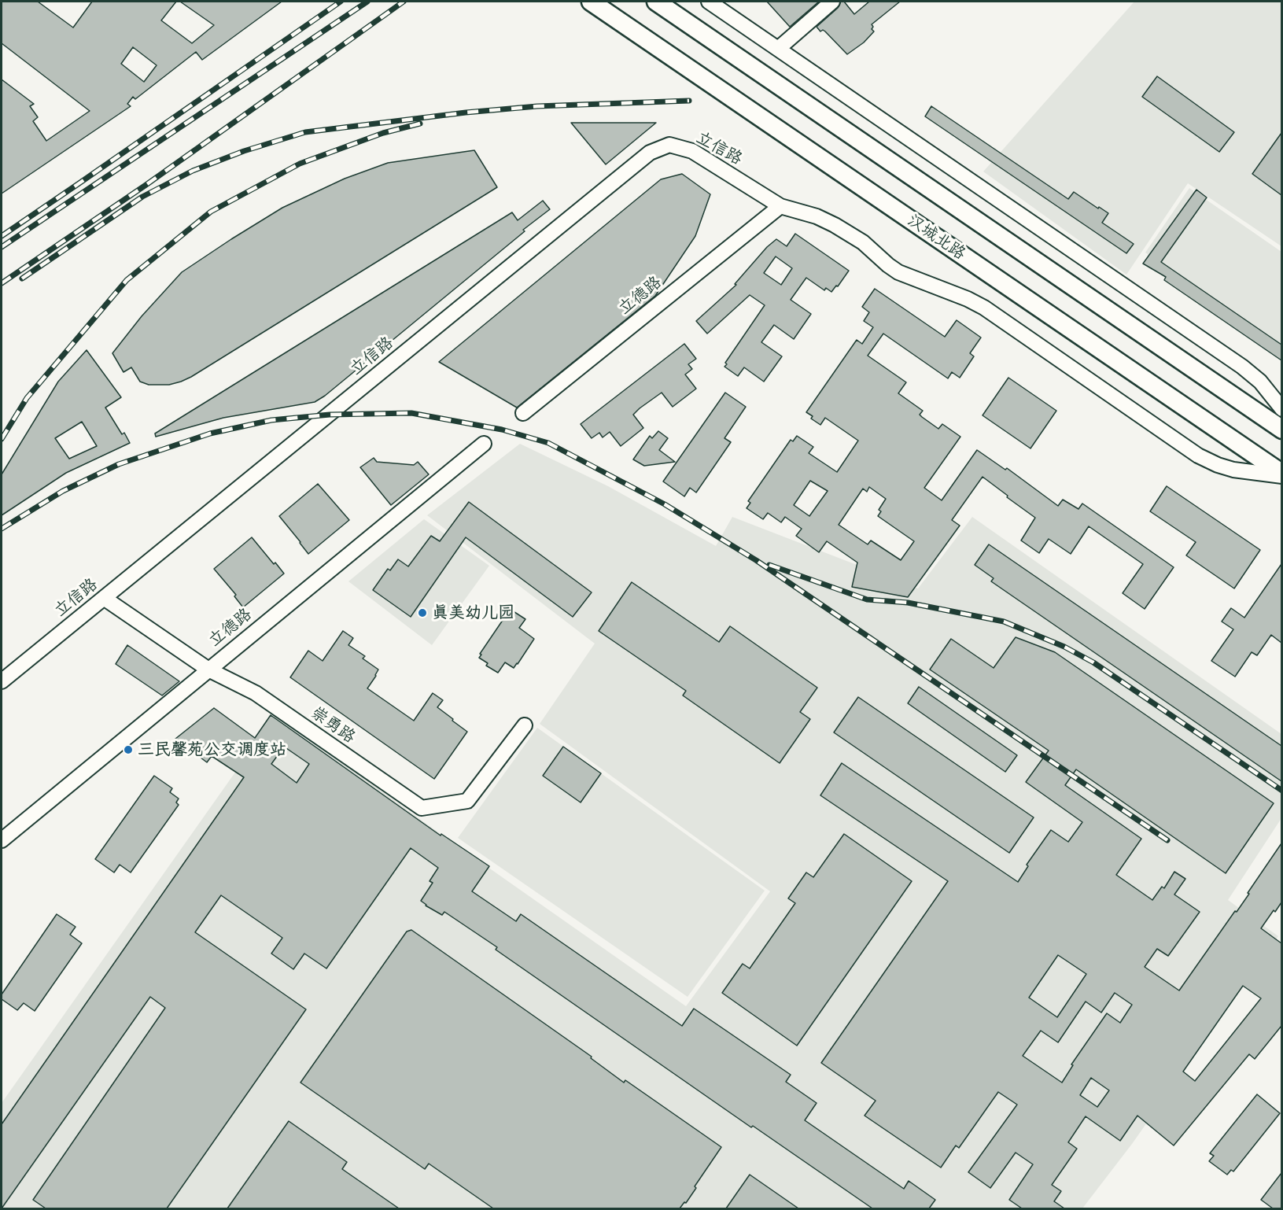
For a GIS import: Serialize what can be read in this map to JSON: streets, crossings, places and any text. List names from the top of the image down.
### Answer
{
  "streets": {
    "main road": ["汉城北路"],
    "street": ["立信路", "立德路", "崇勇路"]
  },
  "crossings": [
    ["立信路", "汉城北路"],
    ["立信路", "立德路"],
    ["立信路", "崇勇路"],
    ["立德路", "崇勇路"]
  ],
  "places": ["真美幼儿园", "三民馨苑公交调度站"]
}
